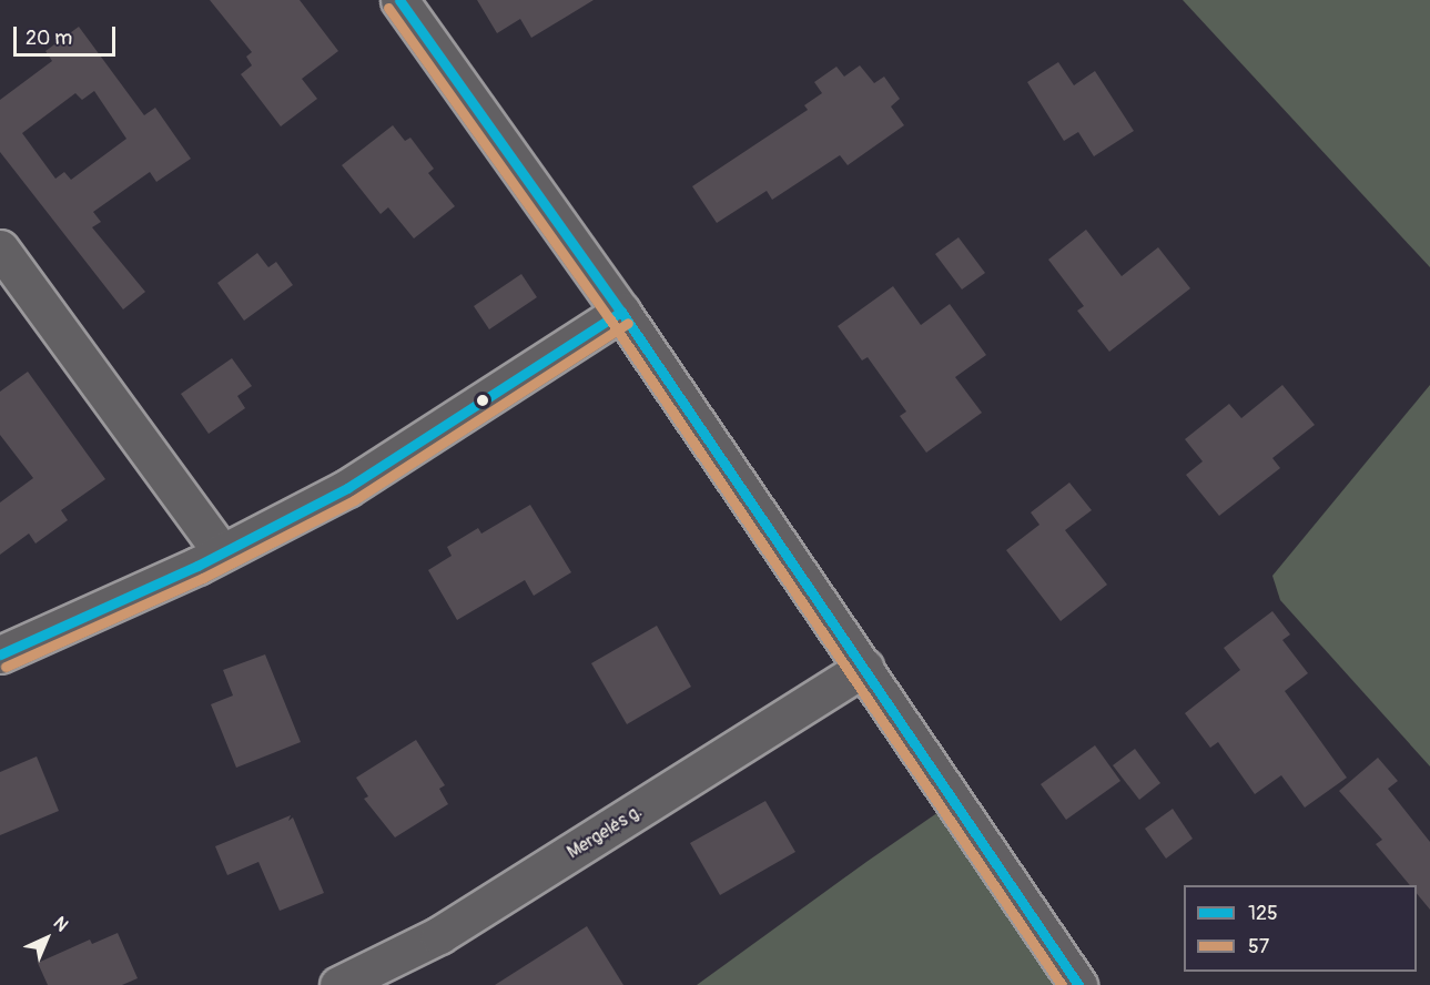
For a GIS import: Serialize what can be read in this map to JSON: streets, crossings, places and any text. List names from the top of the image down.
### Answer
{
  "streets": {
    "street": ["Mergelės g."]
  },
  "lines": ["transit line 125", "transit line 57"],
  "legend": ["125", "57"],
  "scale_bar": "20 m",
  "north": "top right"
}
